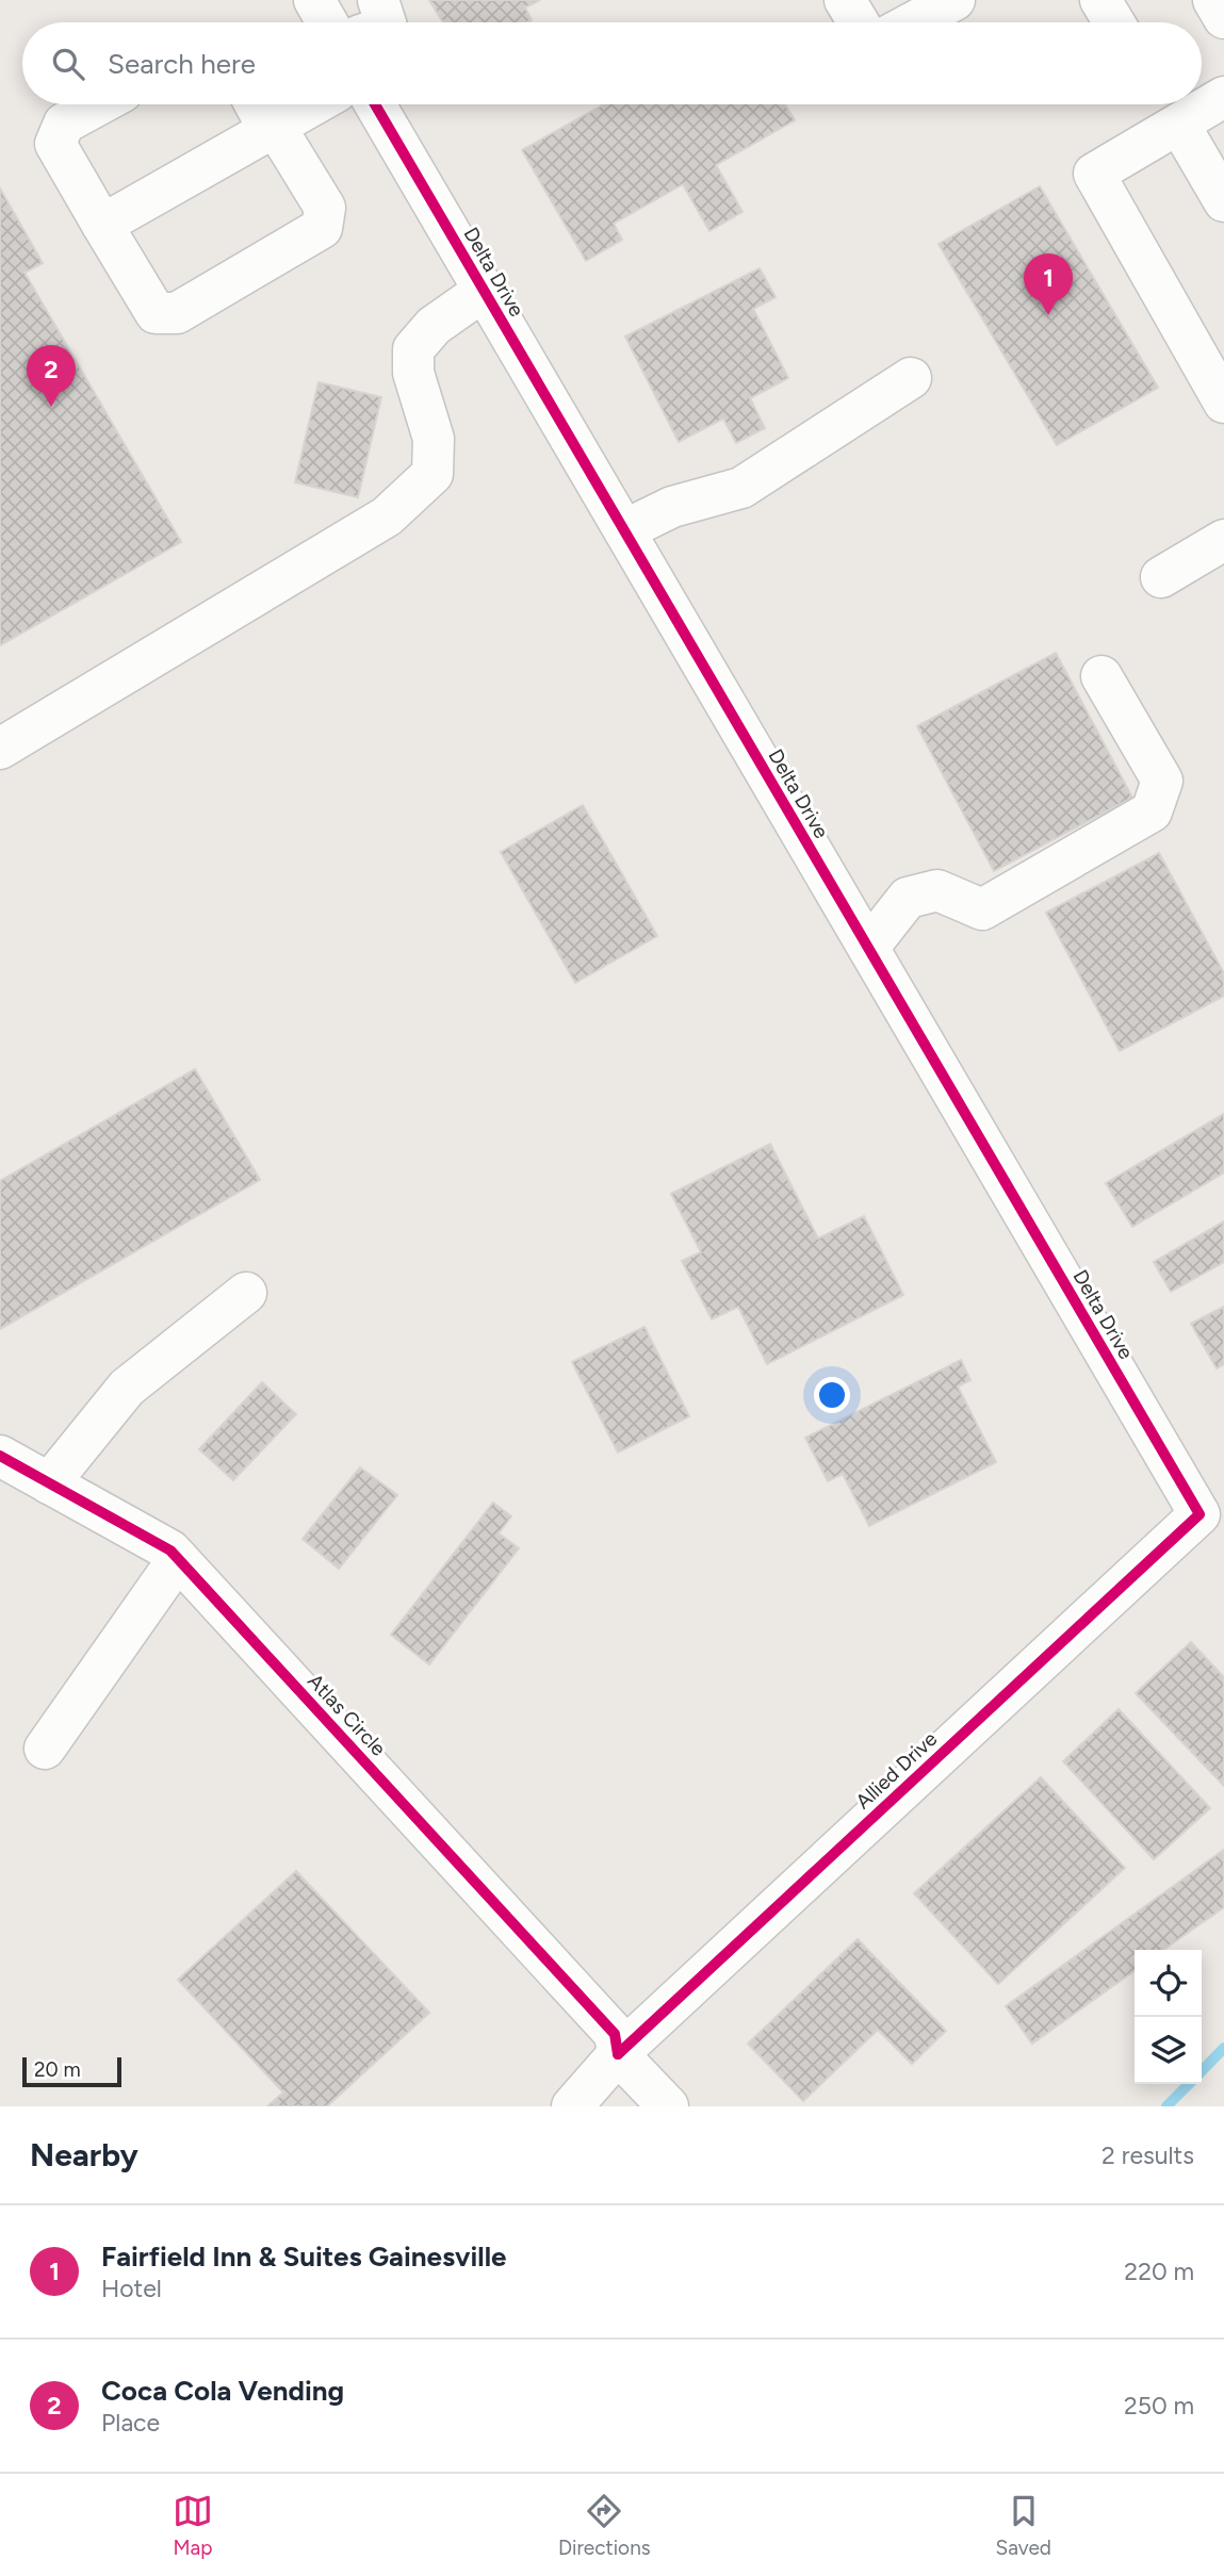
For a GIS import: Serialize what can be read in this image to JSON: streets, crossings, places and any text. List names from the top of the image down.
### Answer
{
  "streets": {
    "street": ["Delta Drive", "Atlas Circle", "Allied Drive"]
  },
  "crossings": [
    ["Delta Drive", "Allied Drive"],
    ["Atlas Circle", "Allied Drive"]
  ],
  "scale_bar": "20 m",
  "page": {
    "search": "Search here",
    "pins": ["1", "2"],
    "scale": "20 m",
    "heading": ["Nearby", "2 results"],
    "list": [
      {
        "mark": "1",
        "name": "Fairfield Inn & Suites Gainesville",
        "note": "Hotel",
        "value": "220 m"
      },
      {
        "mark": "2",
        "name": "Coca Cola Vending",
        "note": "Place",
        "value": "250 m"
      }
    ],
    "nav": ["Map", "Directions", "Saved"]
  }
}
